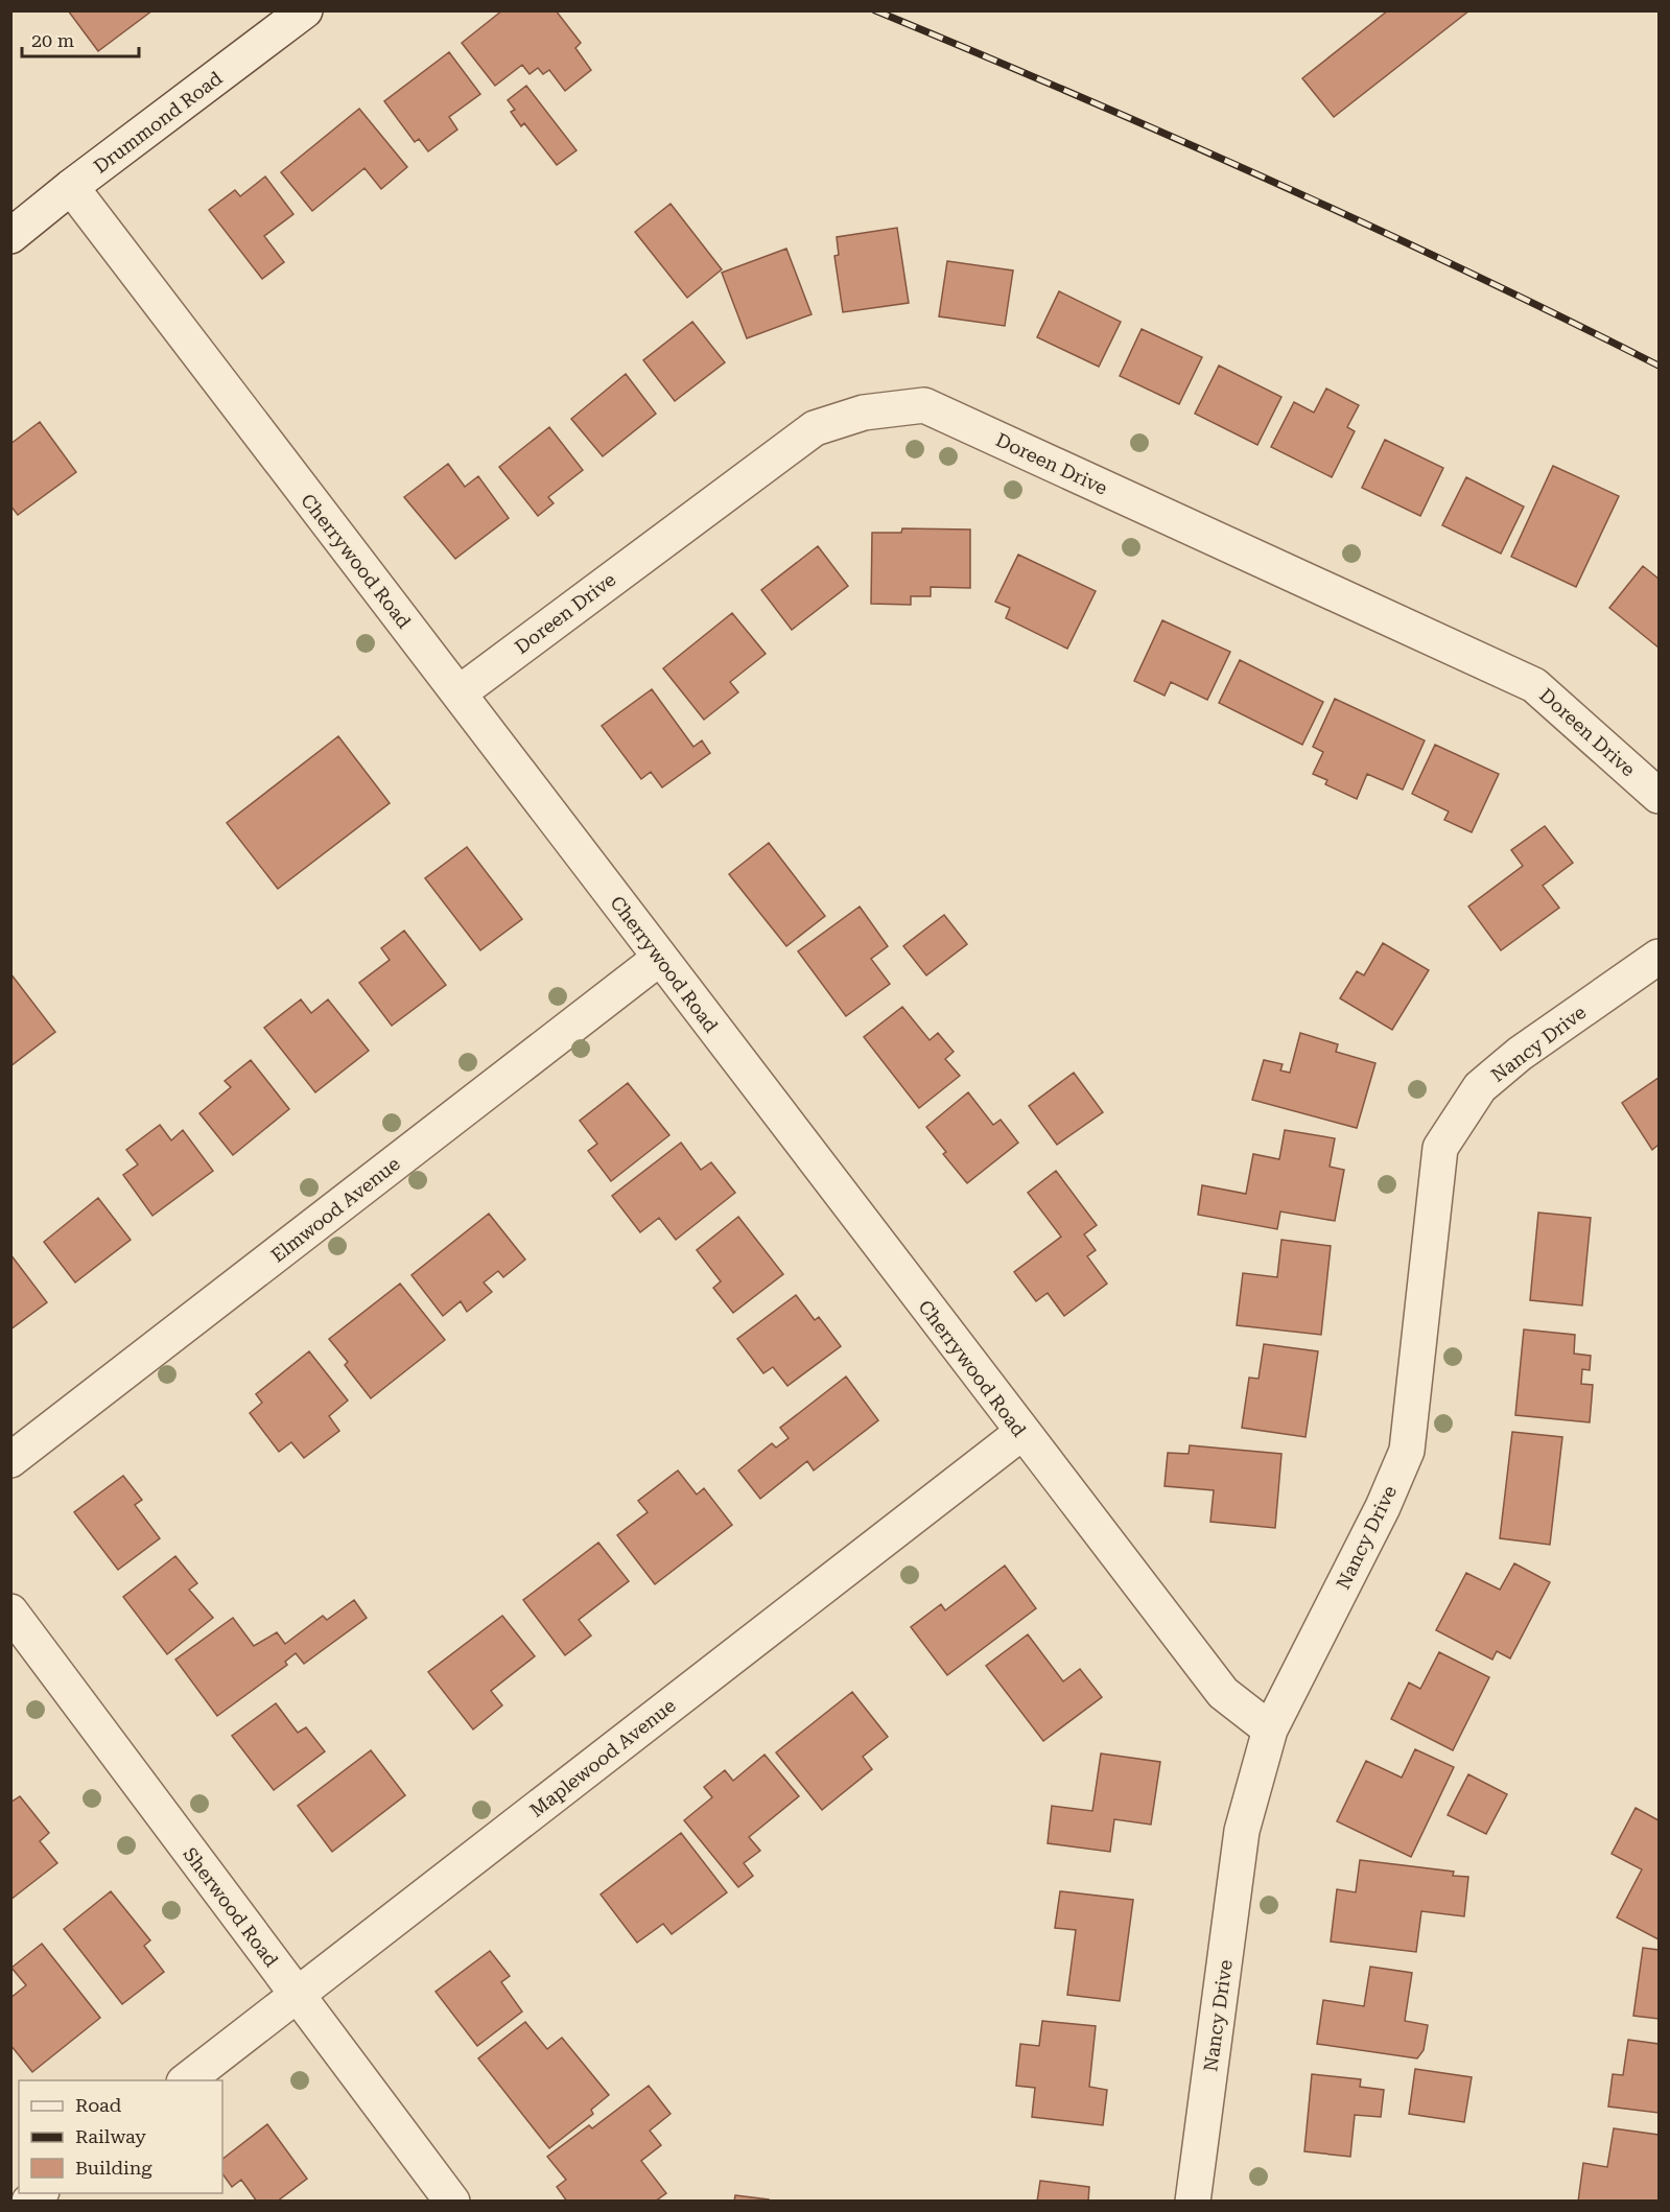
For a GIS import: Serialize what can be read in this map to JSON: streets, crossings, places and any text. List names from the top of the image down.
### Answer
{
  "streets": {
    "street": [
      "Drummond Road",
      "Doreen Drive",
      "Cherrywood Road",
      "Nancy Drive",
      "Elmwood Avenue",
      "Maplewood Avenue",
      "Sherwood Road"
    ]
  },
  "crossings": [
    ["Drummond Road", "Cherrywood Road"],
    ["Doreen Drive", "Cherrywood Road"],
    ["Cherrywood Road", "Nancy Drive"],
    ["Cherrywood Road", "Elmwood Avenue"],
    ["Cherrywood Road", "Maplewood Avenue"],
    ["Maplewood Avenue", "Sherwood Road"]
  ],
  "legend": ["Road", "Railway", "Building"],
  "scale_bar": "20 m"
}
